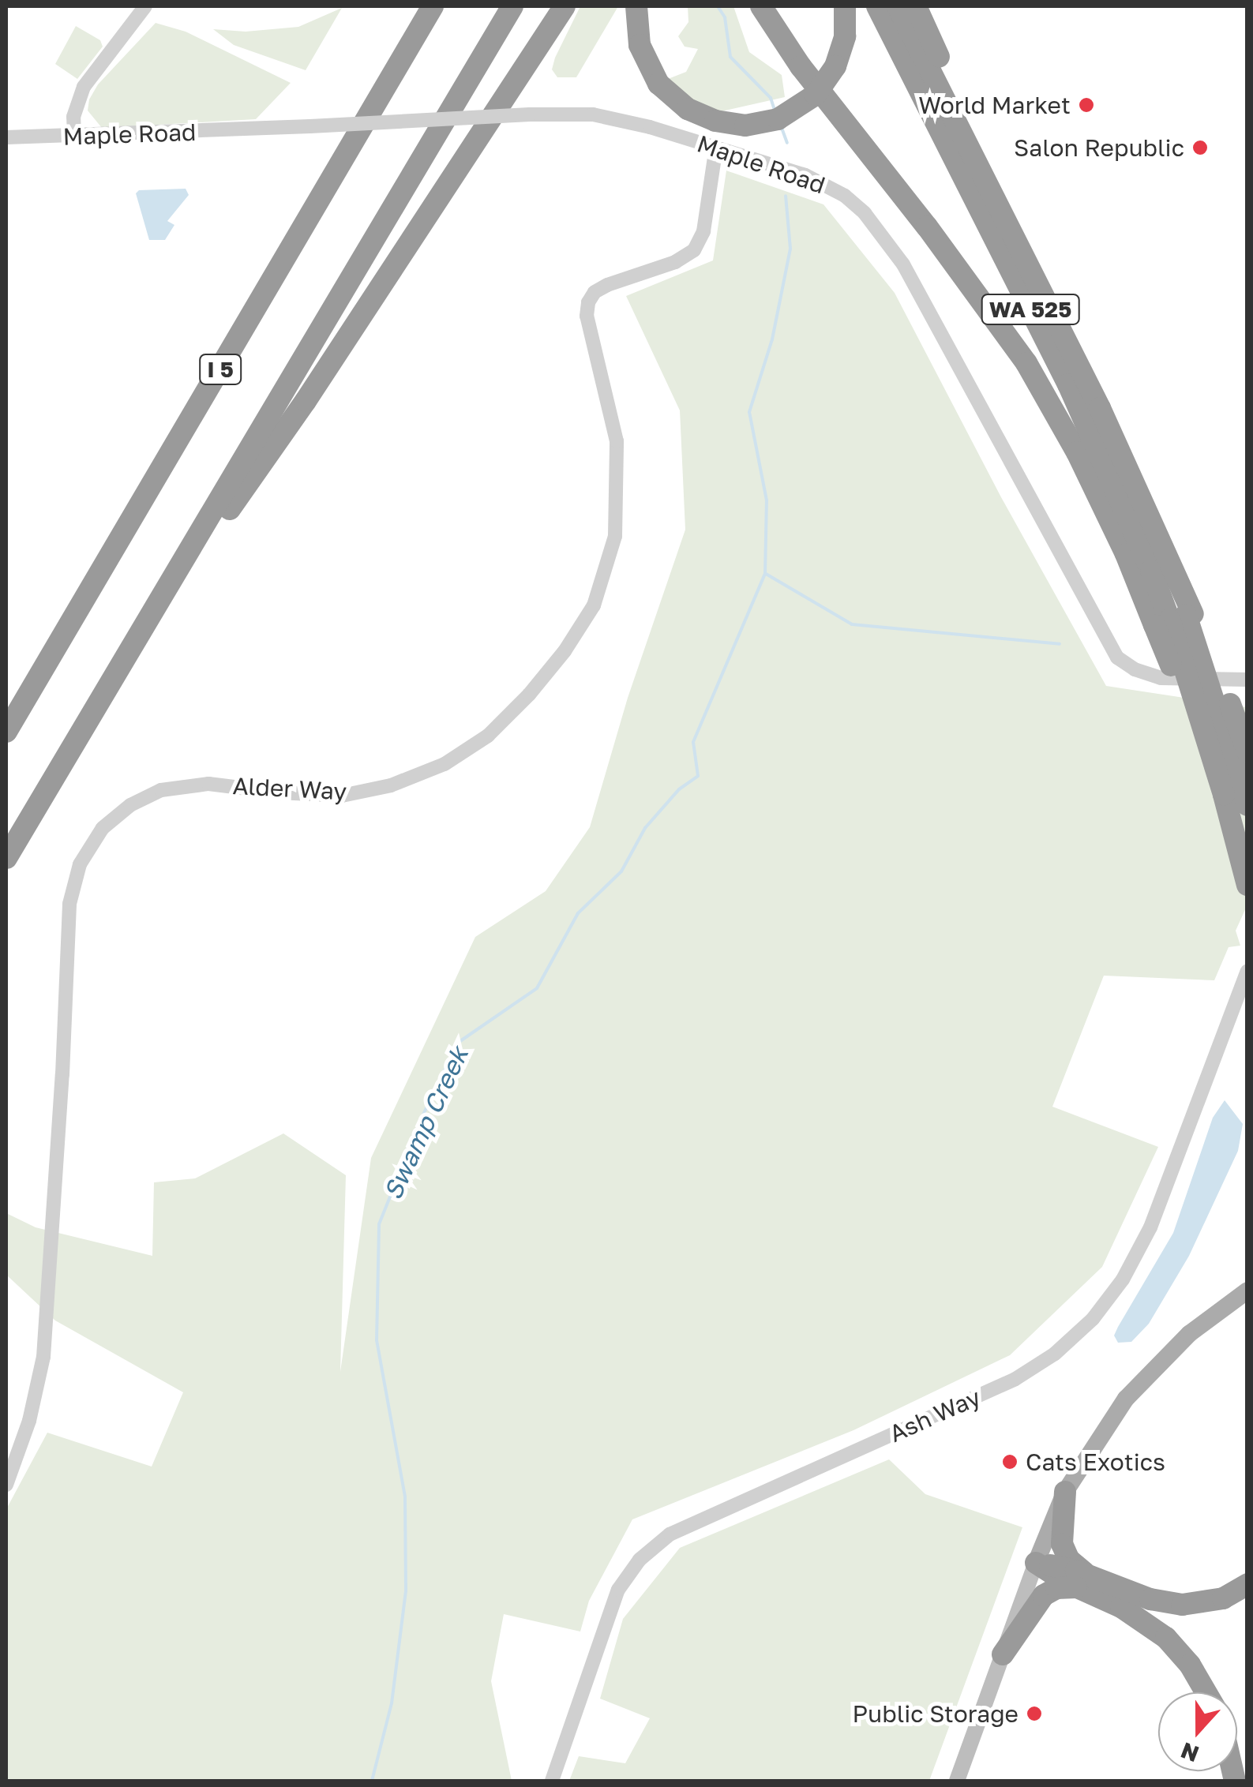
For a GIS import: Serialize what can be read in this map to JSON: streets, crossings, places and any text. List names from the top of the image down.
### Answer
{
  "streets": {
    "highway": ["WA 525", "I 5"],
    "street": ["Maple Road", "Alder Way", "Ash Way"]
  },
  "crossings": [
    ["Maple Road", "Alder Way"]
  ],
  "water": ["Swamp Creek"],
  "places": [
    "World Market",
    "Salon Republic",
    "Cats Exotics",
    "Public Storage"
  ],
  "north": "bottom"
}
